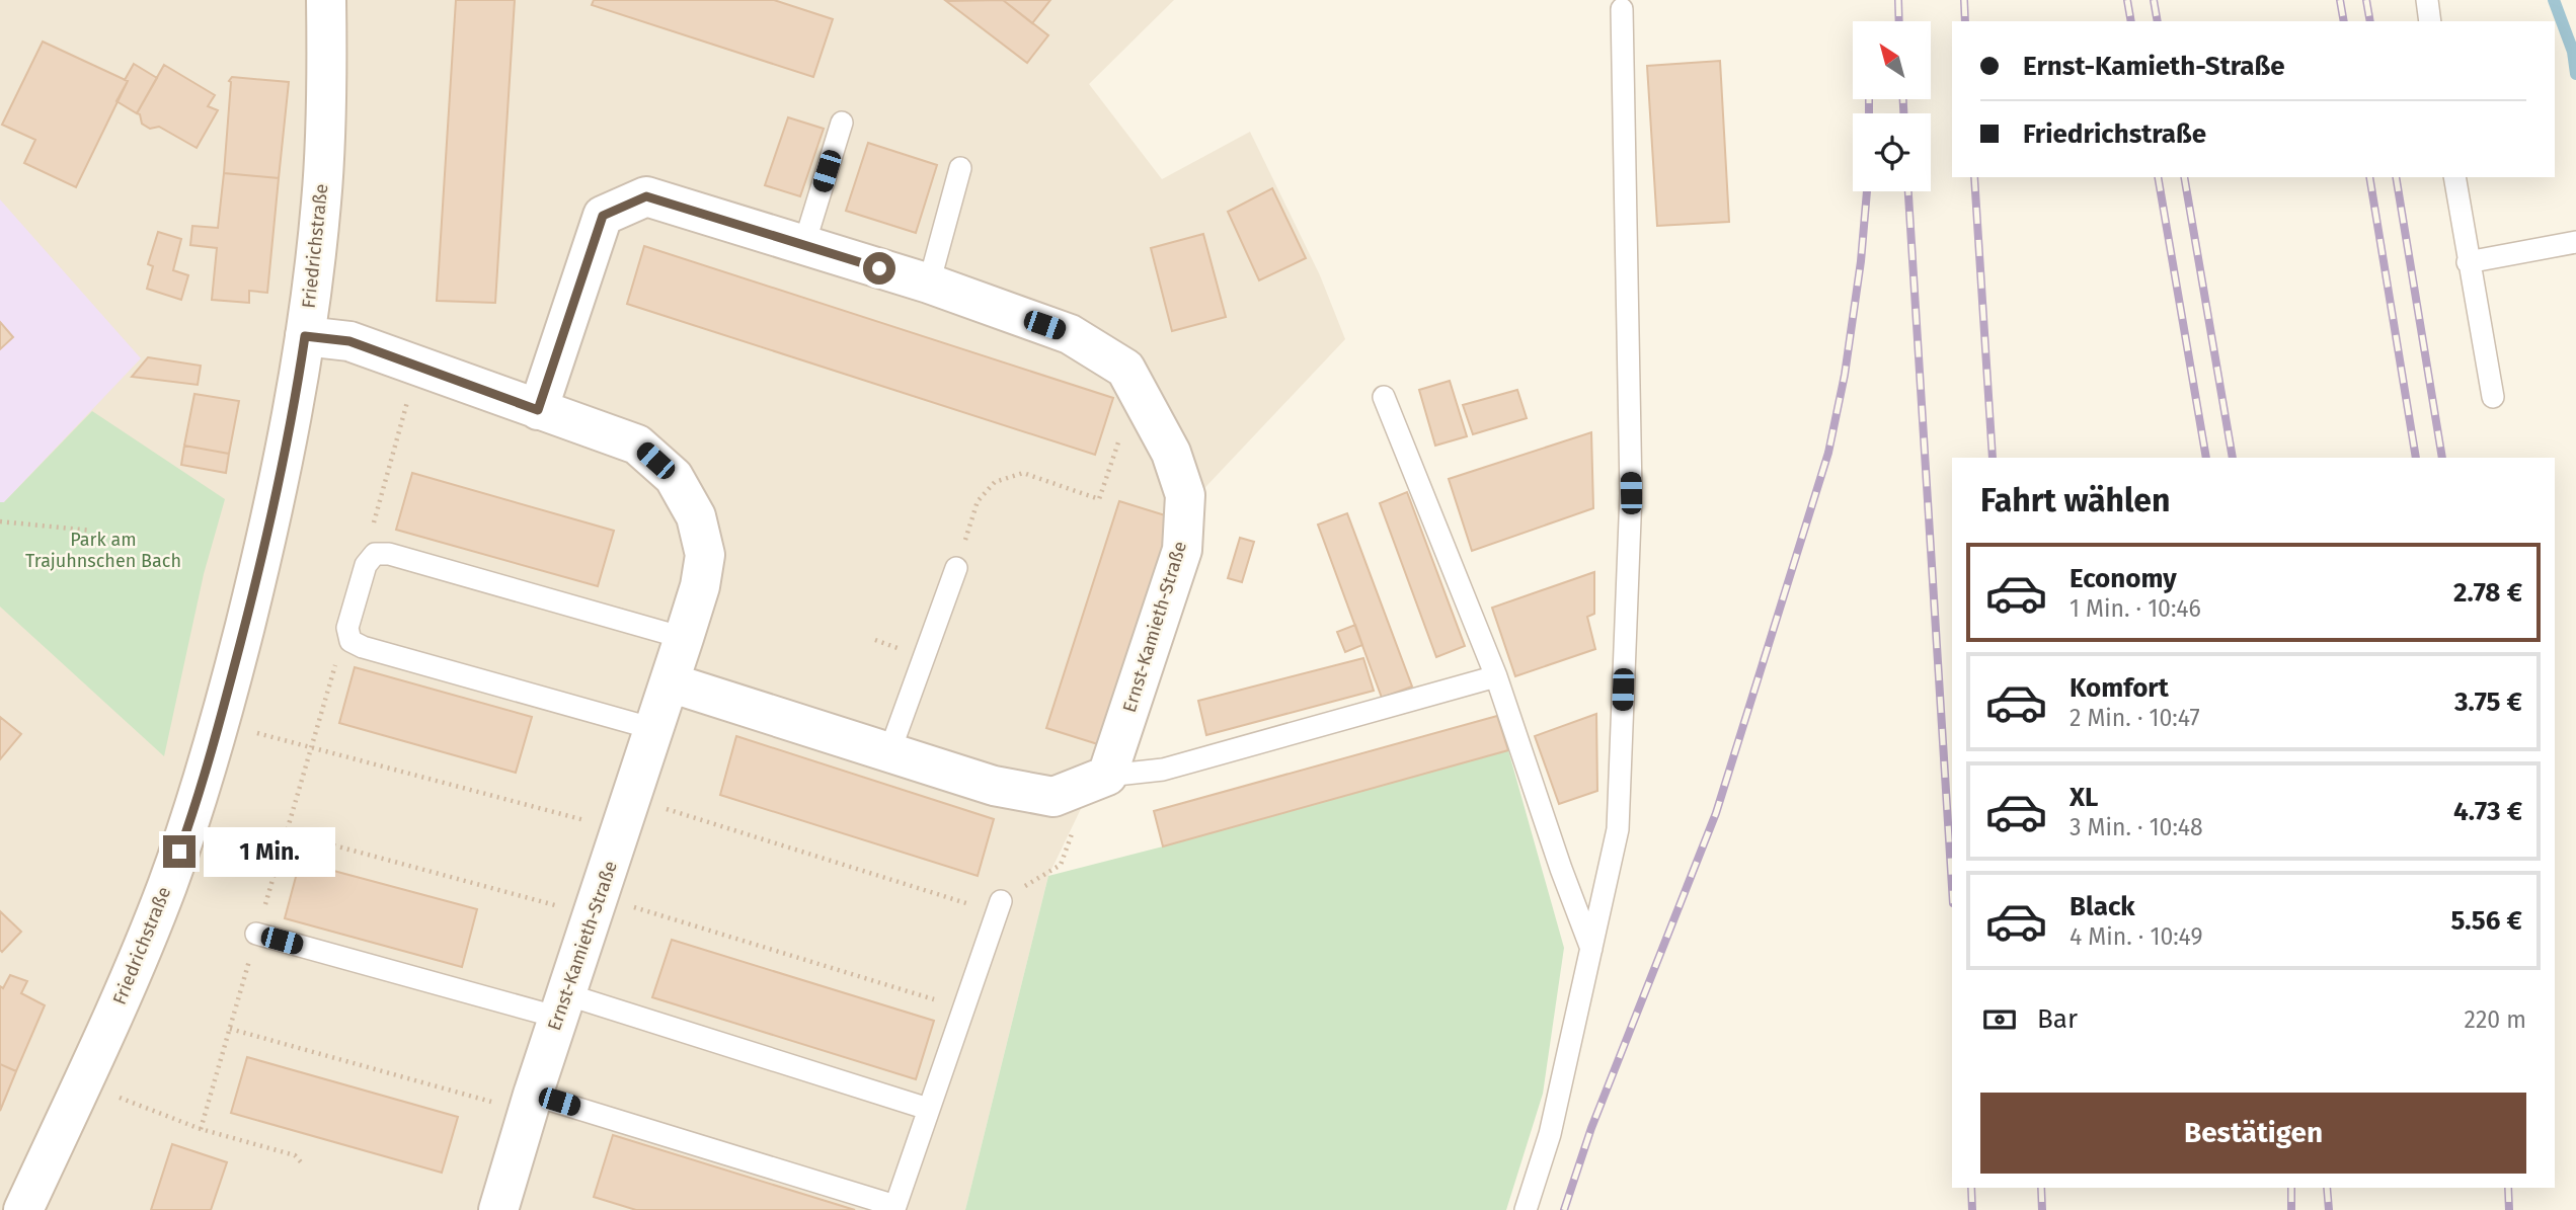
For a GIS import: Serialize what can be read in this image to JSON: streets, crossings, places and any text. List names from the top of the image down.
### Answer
{
  "streets": {
    "street": ["Friedrichstraße", "Ernst-Kamieth-Straße"]
  },
  "crossings": [
    ["Friedrichstraße", "Ernst-Kamieth-Straße"]
  ],
  "parks": ["Park am Trajuhnschen Bach"],
  "north": "top left",
  "page": {
    "banner": ["Ernst-Kamieth-Straße", "Friedrichstraße"],
    "heading": "Fahrt wählen",
    "list": [
      {
        "name": "Economy",
        "note": "1 Min. · 10:46",
        "value": "2.78 €"
      },
      {
        "name": "Komfort",
        "note": "2 Min. · 10:47",
        "value": "3.75 €"
      },
      {
        "name": "XL",
        "note": "3 Min. · 10:48",
        "value": "4.73 €"
      },
      {
        "name": "Black",
        "note": "4 Min. · 10:49",
        "value": "5.56 €"
      }
    ],
    "bubble": "1 Min.",
    "pay": ["Bar", "220 m"],
    "buttons": "Bestätigen"
  }
}
